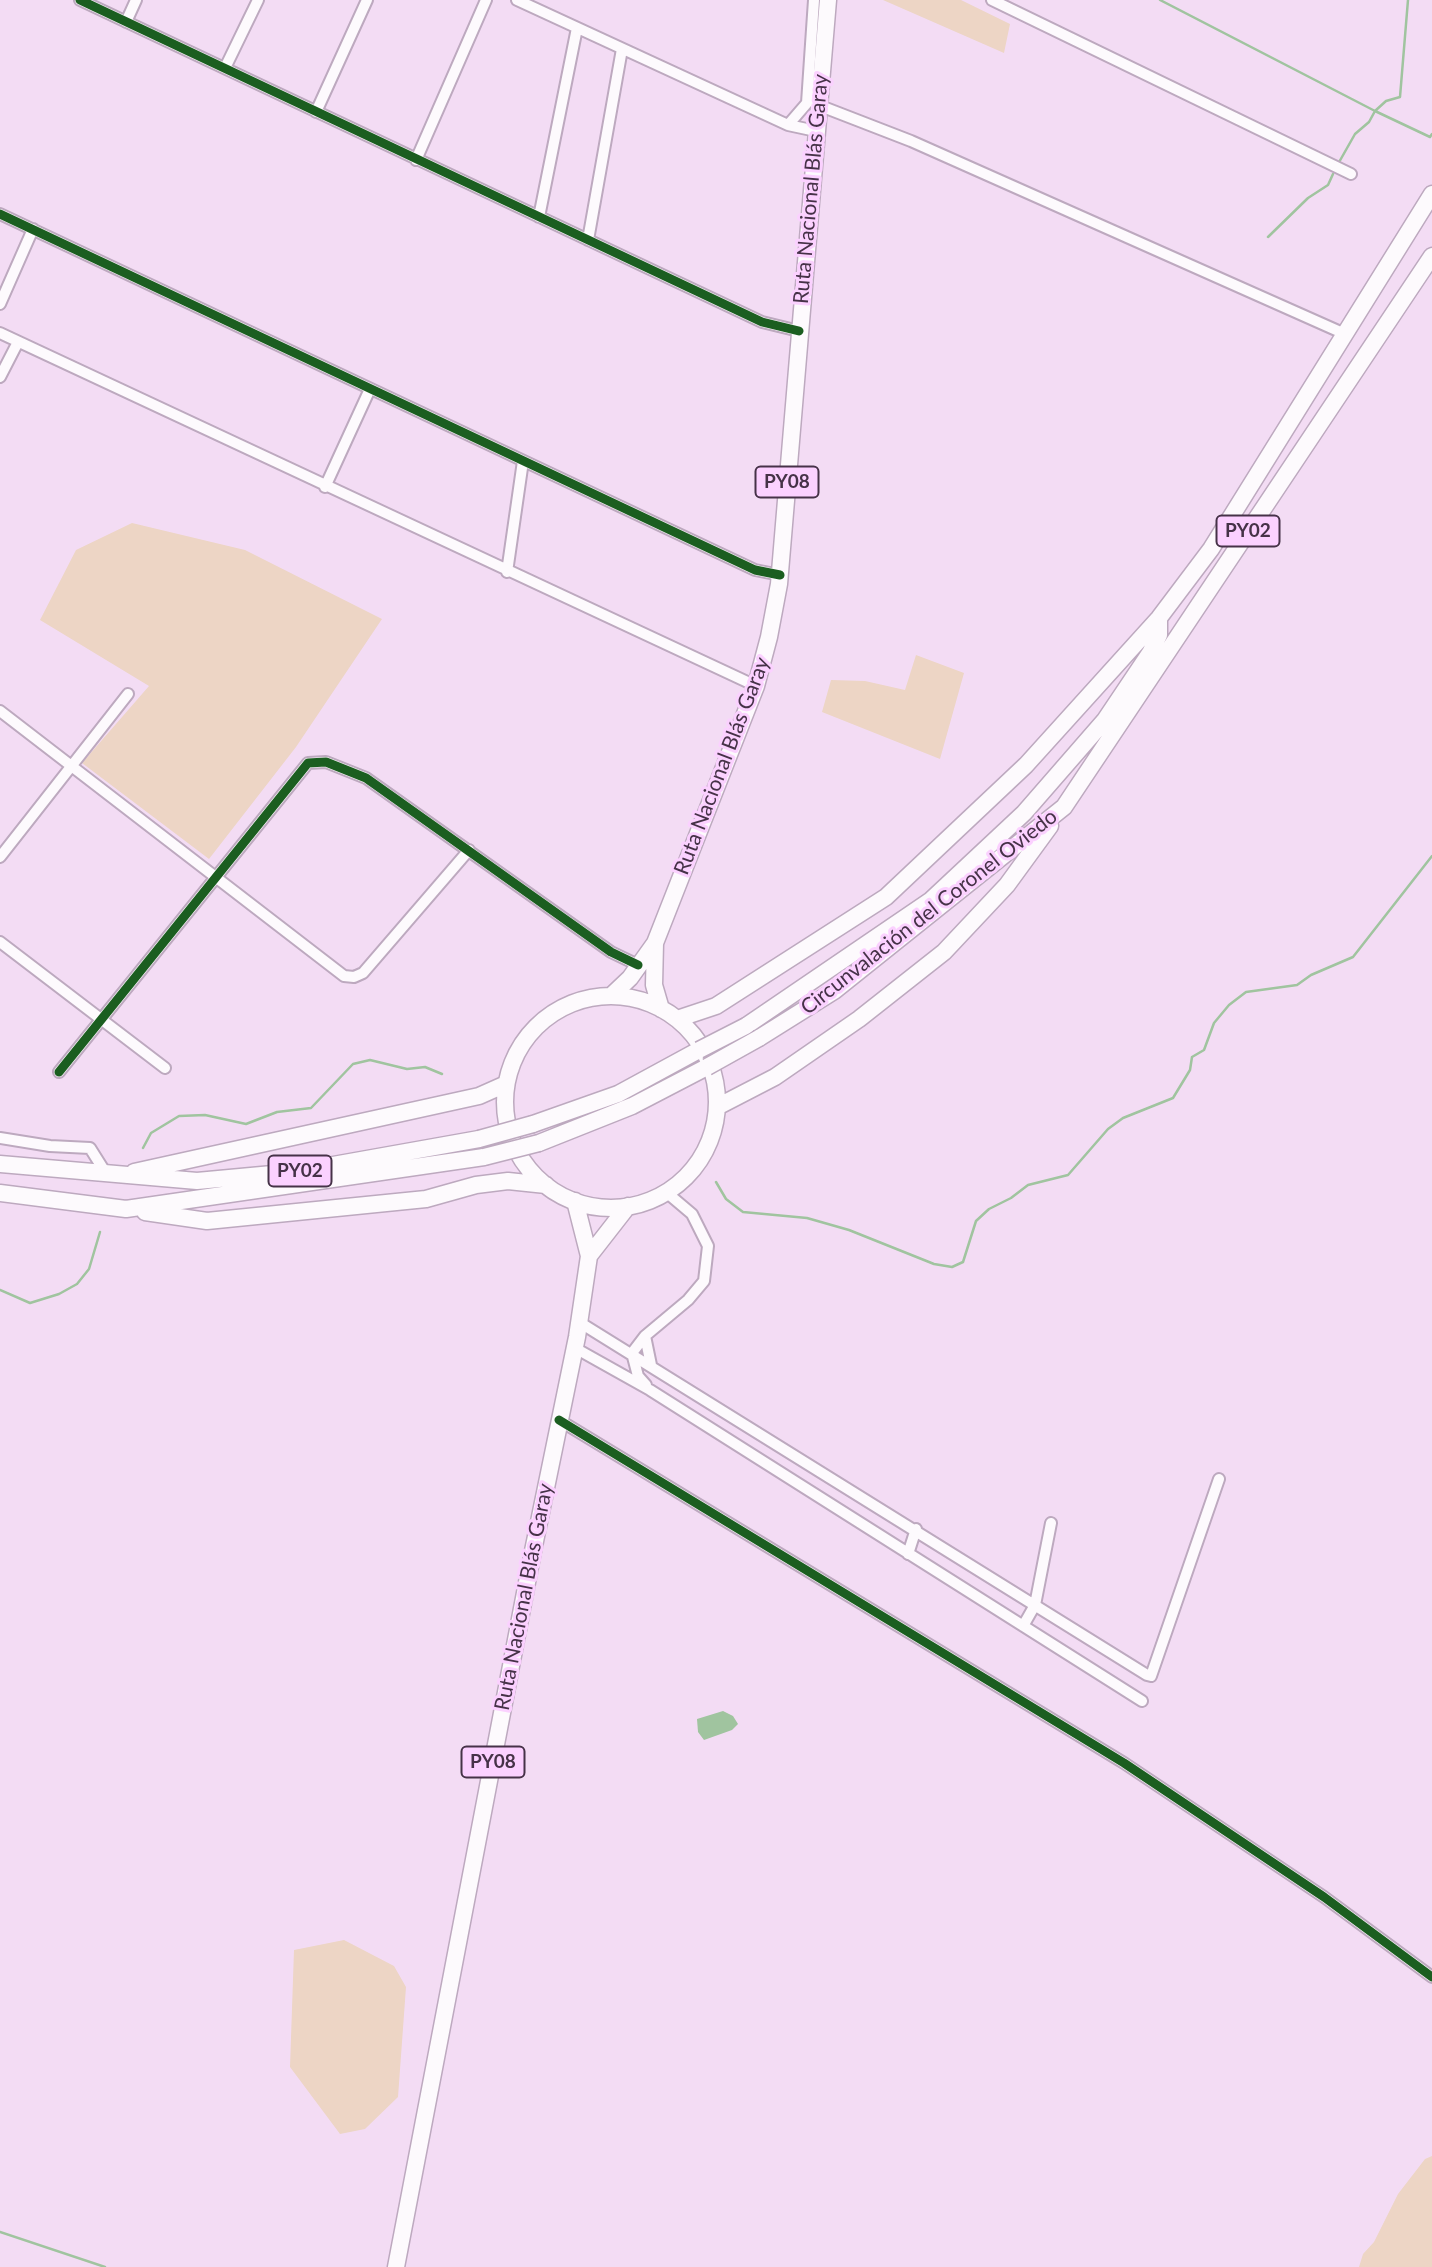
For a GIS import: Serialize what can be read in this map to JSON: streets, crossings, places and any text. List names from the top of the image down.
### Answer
{
  "streets": {
    "highway": [
      "Ruta Nacional Blás Garay",
      "PY08",
      "PY02",
      "Circunvalación del Coronel Oviedo"
    ]
  }
}
